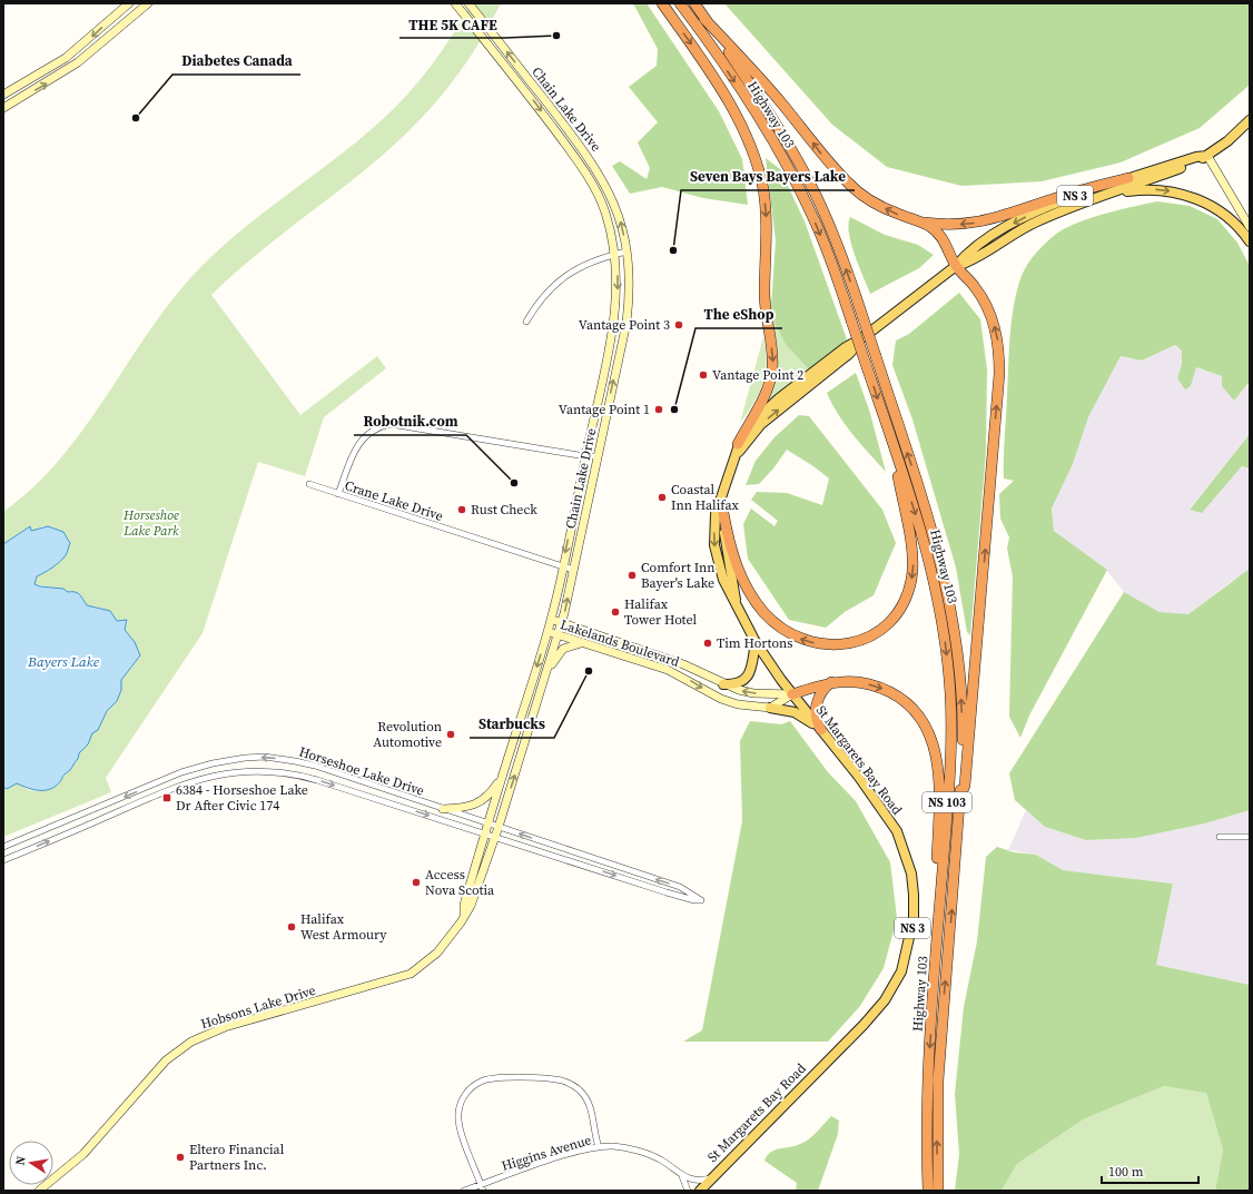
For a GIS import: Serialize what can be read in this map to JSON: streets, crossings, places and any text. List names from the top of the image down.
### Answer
{
  "streets": {
    "highway": ["Highway 103", "NS 103"],
    "main road": ["NS 3", "St Margarets Bay Road"],
    "street": [
      "Chain Lake Drive",
      "Crane Lake Drive",
      "Lakelands Boulevard",
      "Horseshoe Lake Drive",
      "Hobsons Lake Drive",
      "Higgins Avenue"
    ]
  },
  "crossings": [
    ["Chain Lake Drive", "Crane Lake Drive"],
    ["Chain Lake Drive", "Lakelands Boulevard"],
    ["Chain Lake Drive", "Horseshoe Lake Drive"],
    ["Chain Lake Drive", "Hobsons Lake Drive"],
    ["Lakelands Boulevard", "St Margarets Bay Road"],
    ["Horseshoe Lake Drive", "Hobsons Lake Drive"]
  ],
  "water": ["Bayers Lake"],
  "parks": ["Horseshoe Lake Park"],
  "places": {
    "other": [
      "THE 5K CAFE",
      "Diabetes Canada",
      "Seven Bays Bayers Lake",
      "Vantage Point 3",
      "Vantage Point 2",
      "Vantage Point 1",
      "The eShop",
      "Robotnik.com",
      "Coastal Inn Halifax",
      "Rust Check",
      "Comfort Inn Bayer's Lake",
      "Halifax Tower Hotel",
      "Tim Hortons",
      "Starbucks",
      "Revolution Automotive",
      "Access Nova Scotia",
      "Halifax West Armoury",
      "Eltero Financial Partners Inc."
    ],
    "transit": ["6384 - Horseshoe Lake Dr After Civic 174"]
  },
  "scale_bar": "100 m",
  "north": "left"
}
